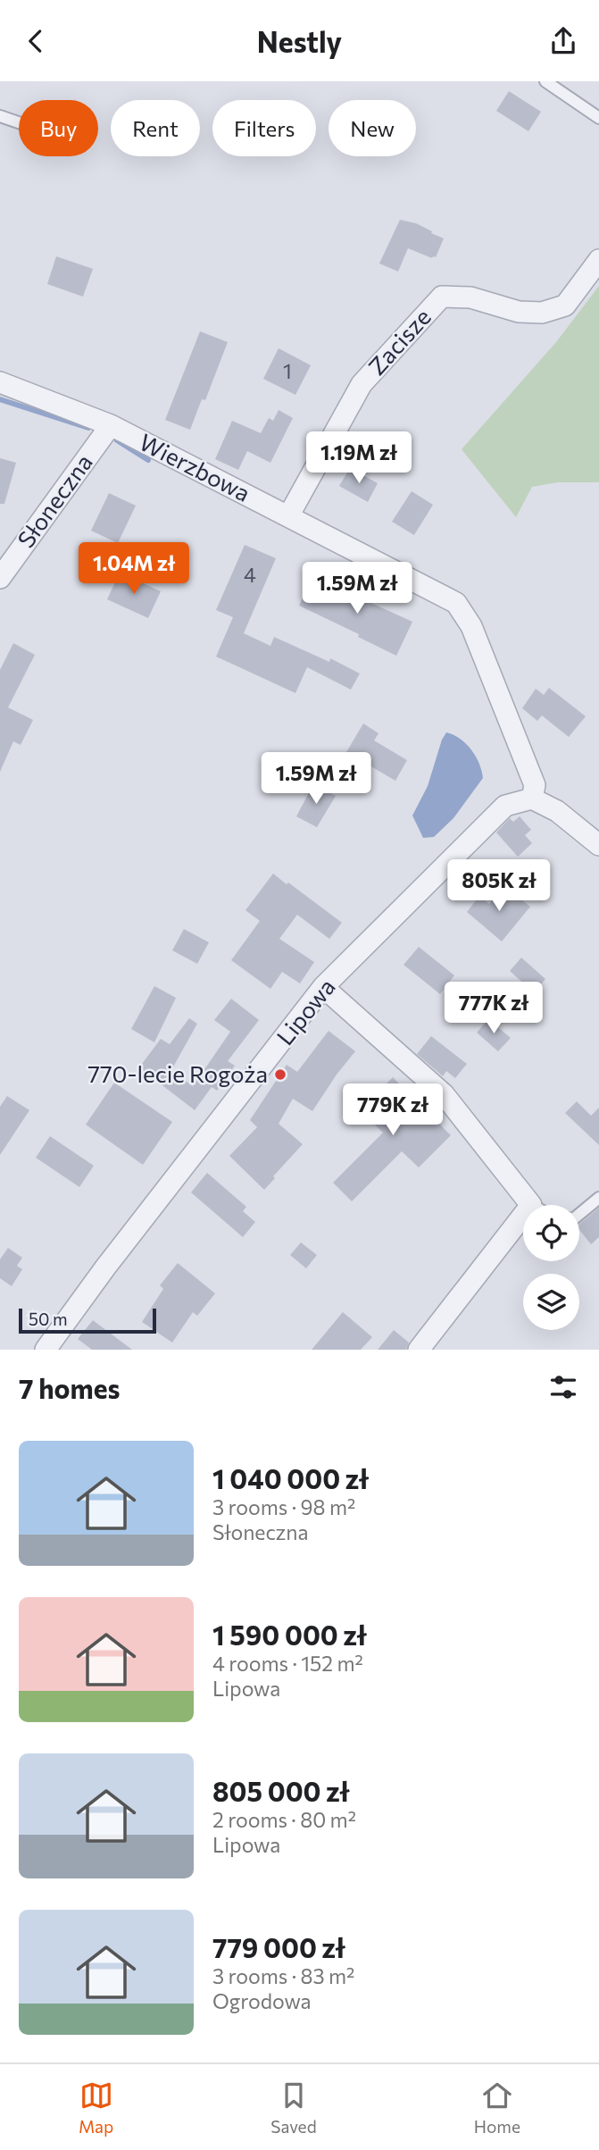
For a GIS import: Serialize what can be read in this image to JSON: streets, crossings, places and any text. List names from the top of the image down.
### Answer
{
  "streets": {
    "street": [
      "Zacisze",
      "Wierzbowa",
      "Słoneczna",
      "Lipowa"
    ]
  },
  "crossings": [
    ["Zacisze", "Wierzbowa"],
    ["Wierzbowa", "Słoneczna"],
    ["Wierzbowa", "Lipowa"]
  ],
  "places": ["770-lecie Rogoża"],
  "house_numbers": ["1", "4"],
  "scale_bar": "50 m",
  "page": {
    "header": "Nestly",
    "chip": [
      "Buy",
      "Rent",
      "Filters",
      "New"
    ],
    "price": [
      "1.19M zł",
      "1.04M zł",
      "1.59M zł",
      "1.59M zł",
      "805K zł",
      "777K zł",
      "779K zł"
    ],
    "scale": "50 m",
    "heading": "7 homes",
    "list": [
      {
        "name": "1 040 000 zł",
        "note": "3 rooms · 98 m² · Słoneczna"
      },
      {
        "name": "1 590 000 zł",
        "note": "4 rooms · 152 m² · Lipowa"
      },
      {
        "name": "805 000 zł",
        "note": "2 rooms · 80 m² · Lipowa"
      },
      {
        "name": "779 000 zł",
        "note": "3 rooms · 83 m² · Ogrodowa"
      }
    ],
    "tabs": ["Map", "Saved", "Home"]
  }
}
